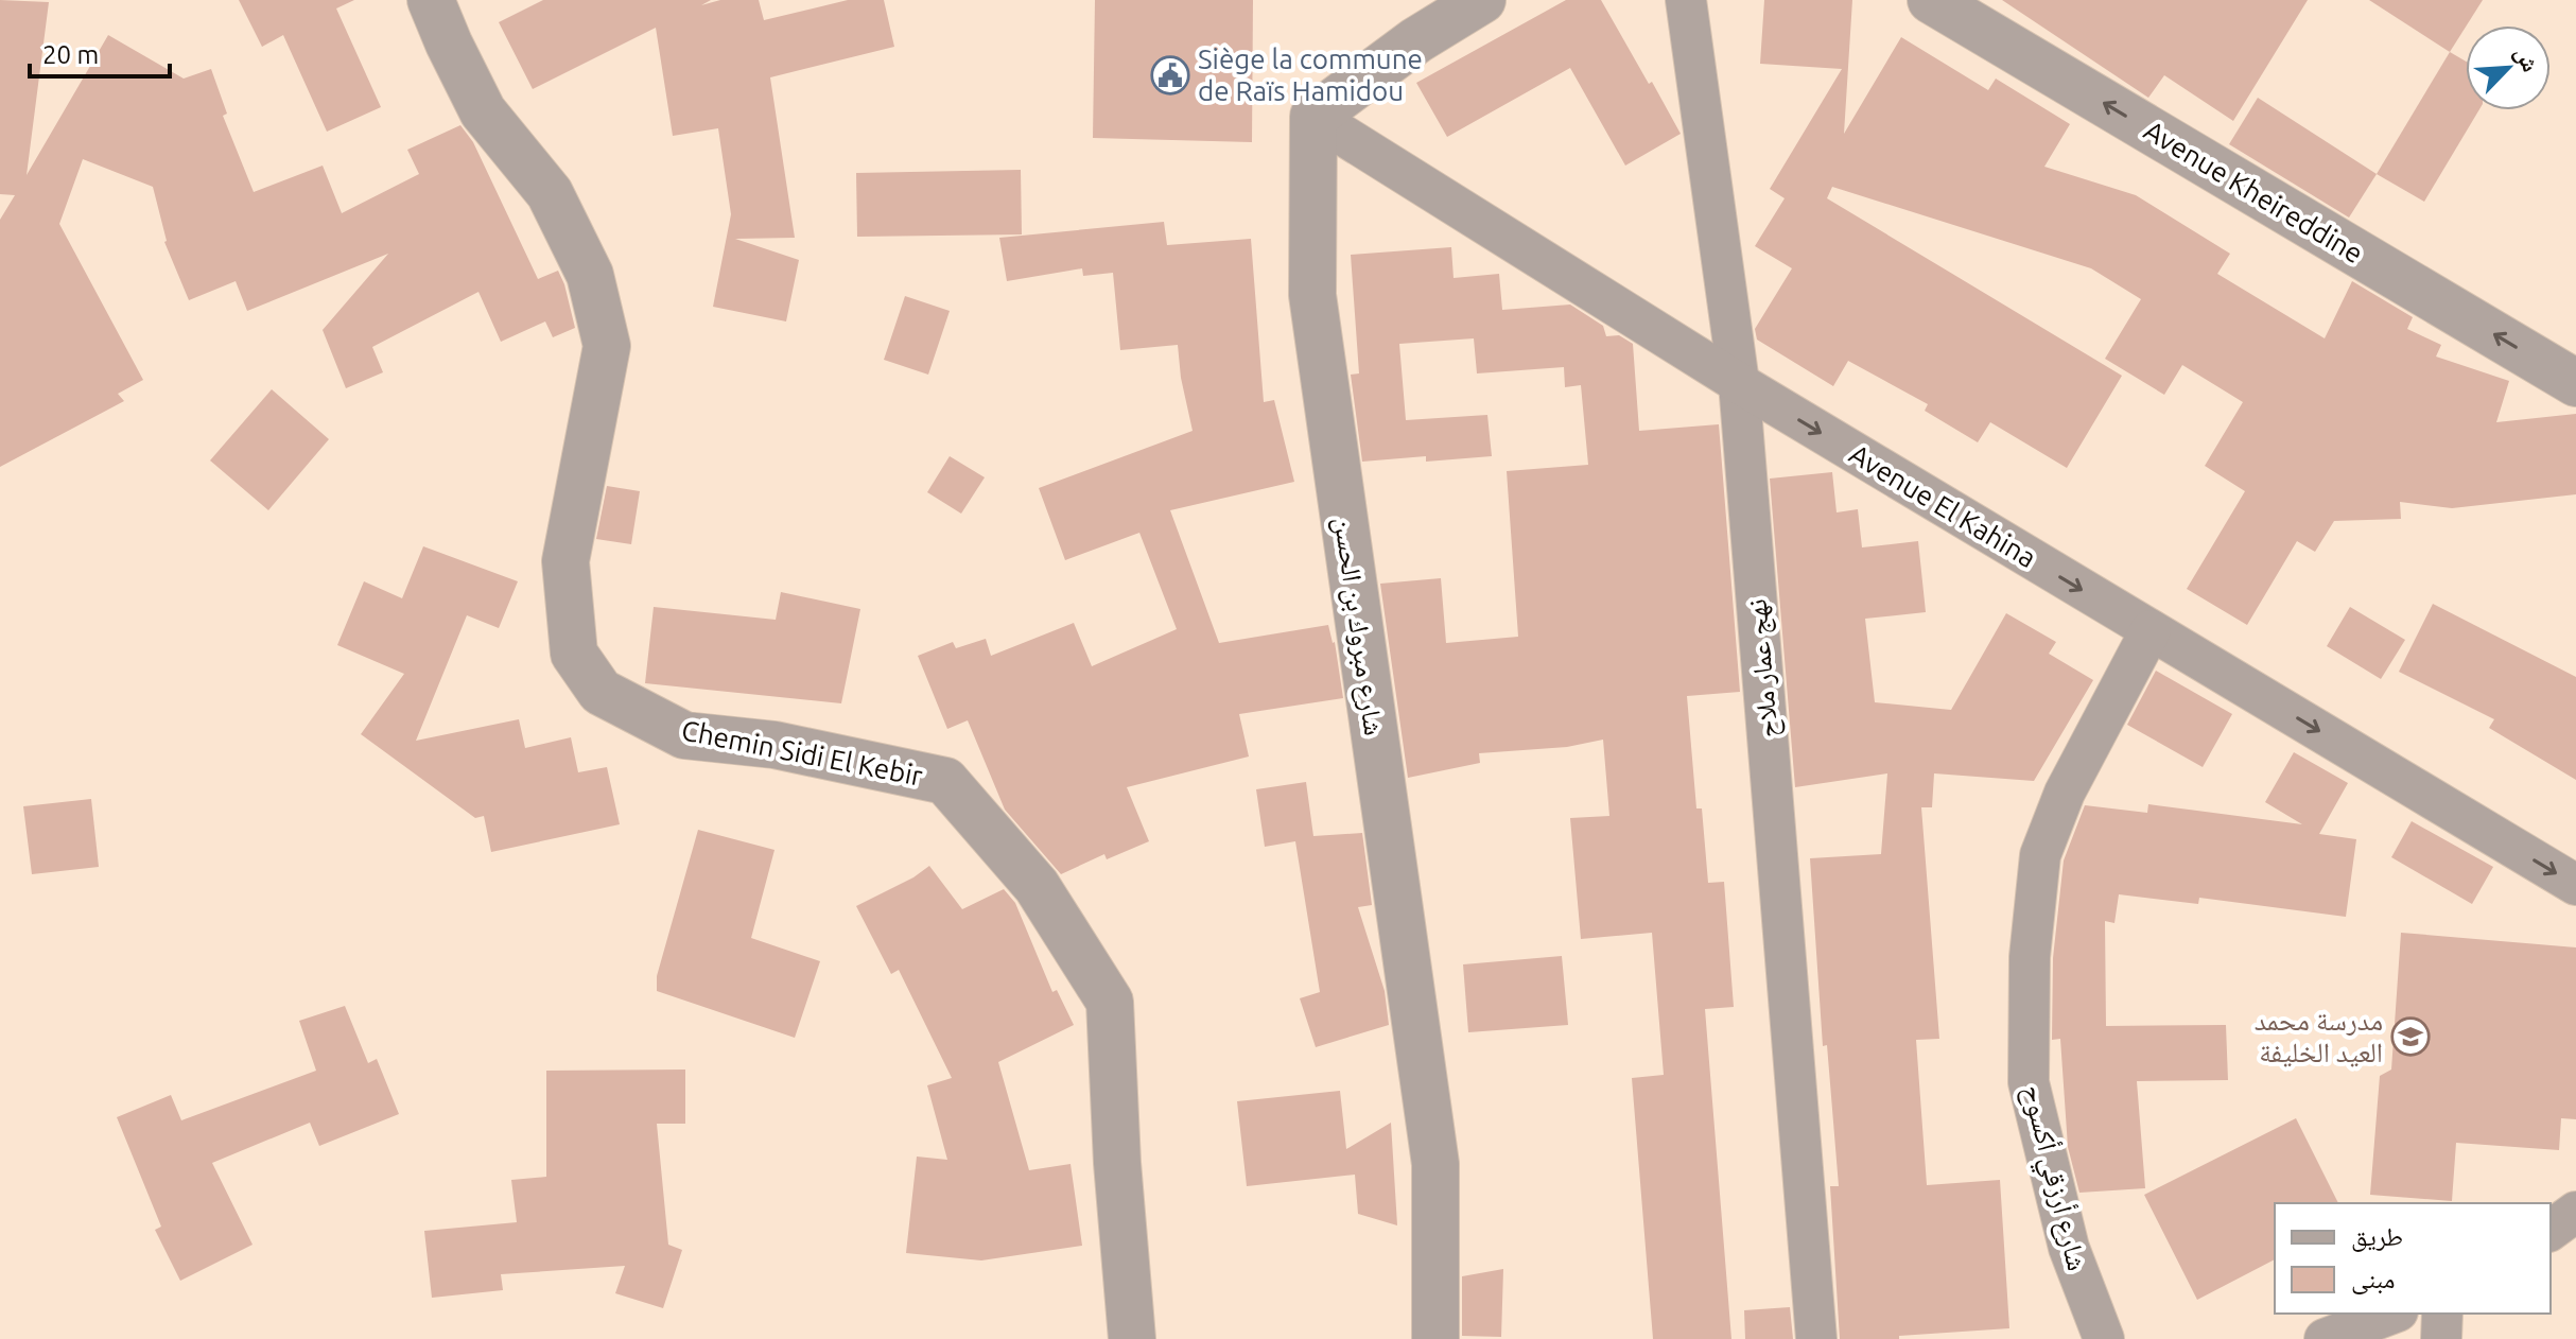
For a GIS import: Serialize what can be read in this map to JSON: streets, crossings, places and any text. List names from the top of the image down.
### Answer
{
  "streets": {
    "street": [
      "Avenue Kheireddine",
      "Avenue El Kahina",
      "شارع مبروك بن الحسن",
      "نهج عمار ملاح",
      "Chemin Sidi El Kebir",
      "شارع أرزقي أكسوح"
    ]
  },
  "crossings": [
    ["Avenue El Kahina", "شارع مبروك بن الحسن"],
    ["Avenue El Kahina", "نهج عمار ملاح"],
    ["Avenue El Kahina", "شارع أرزقي أكسوح"]
  ],
  "one_way": ["Avenue Kheireddine", "Avenue El Kahina"],
  "places": {
    "public building": ["Siège la commune de Raïs Hamidou"],
    "school or university": ["مدرسة محمد العيد الخليفة"]
  },
  "legend": ["طريق", "مبنى"],
  "scale_bar": "20 m",
  "north": "top right"
}
